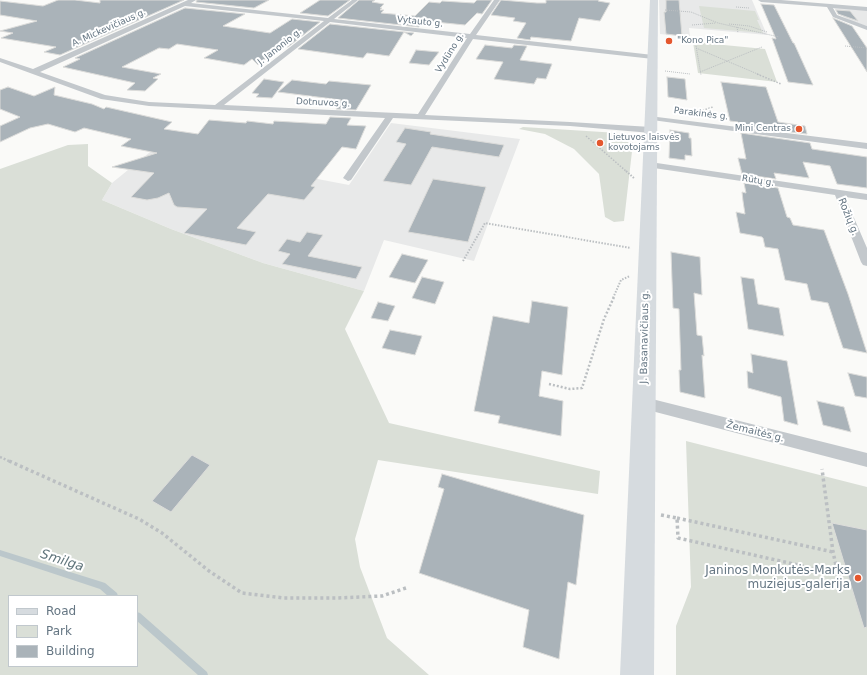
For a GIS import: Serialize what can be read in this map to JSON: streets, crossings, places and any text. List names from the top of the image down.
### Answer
{
  "streets": {
    "main road": ["J. Basanavičiaus g."],
    "street": [
      "Vytauto g.",
      "A. Mickevičiaus g.",
      "J. Janonio g.",
      "Vydūno g.",
      "Dotnuvos g.",
      "Parakinės g.",
      "Rūtų g.",
      "Rožių g.",
      "Žemaitės g."
    ]
  },
  "crossings": [
    ["Vytauto g.", "A. Mickevičiaus g."],
    ["Vytauto g.", "J. Janonio g."],
    ["Vytauto g.", "Vydūno g."],
    ["Vytauto g.", "J. Basanavičiaus g."],
    ["A. Mickevičiaus g.", "Dotnuvos g."],
    ["J. Janonio g.", "Dotnuvos g."],
    ["Vydūno g.", "Dotnuvos g."],
    ["Dotnuvos g.", "Parakinės g."],
    ["Dotnuvos g.", "J. Basanavičiaus g."],
    ["Parakinės g.", "J. Basanavičiaus g."],
    ["Rūtų g.", "Rožių g."],
    ["Rūtų g.", "J. Basanavičiaus g."],
    ["J. Basanavičiaus g.", "Žemaitės g."]
  ],
  "water": ["Smilga"],
  "places": [
    "\"Kono Pica\"",
    "Mini Centras",
    "Lietuvos laisvės kovotojams",
    "Janinos Monkutės-Marks muziejus-galerija"
  ],
  "legend": ["Road", "Park", "Building"]
}
